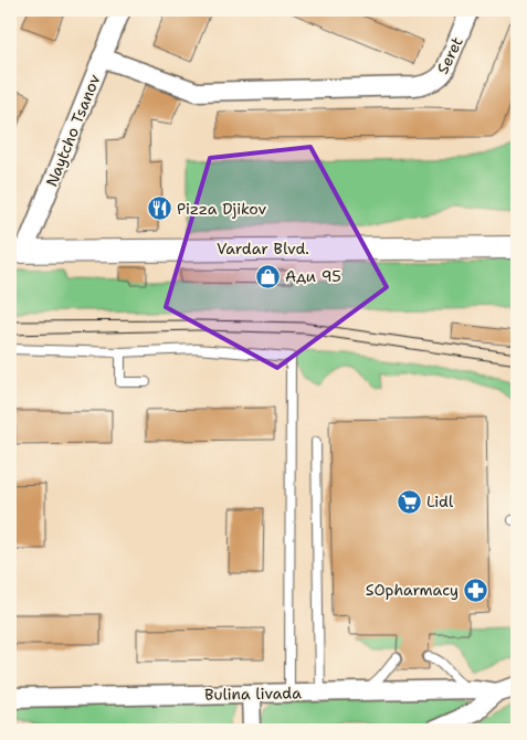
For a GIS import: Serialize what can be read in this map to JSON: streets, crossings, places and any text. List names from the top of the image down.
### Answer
{
  "streets": {
    "street": [
      "Seret",
      "Naytcho Tsanov",
      "Vardar Blvd.",
      "Bulina livada"
    ]
  },
  "crossings": [
    ["Seret", "Naytcho Tsanov"],
    ["Naytcho Tsanov", "Vardar Blvd."]
  ],
  "places": {
    "restaurant": ["Pizza Djikov"],
    "shop": ["Ади 95"],
    "supermarket": ["Lidl"],
    "pharmacy": ["SOpharmacy"]
  }
}
